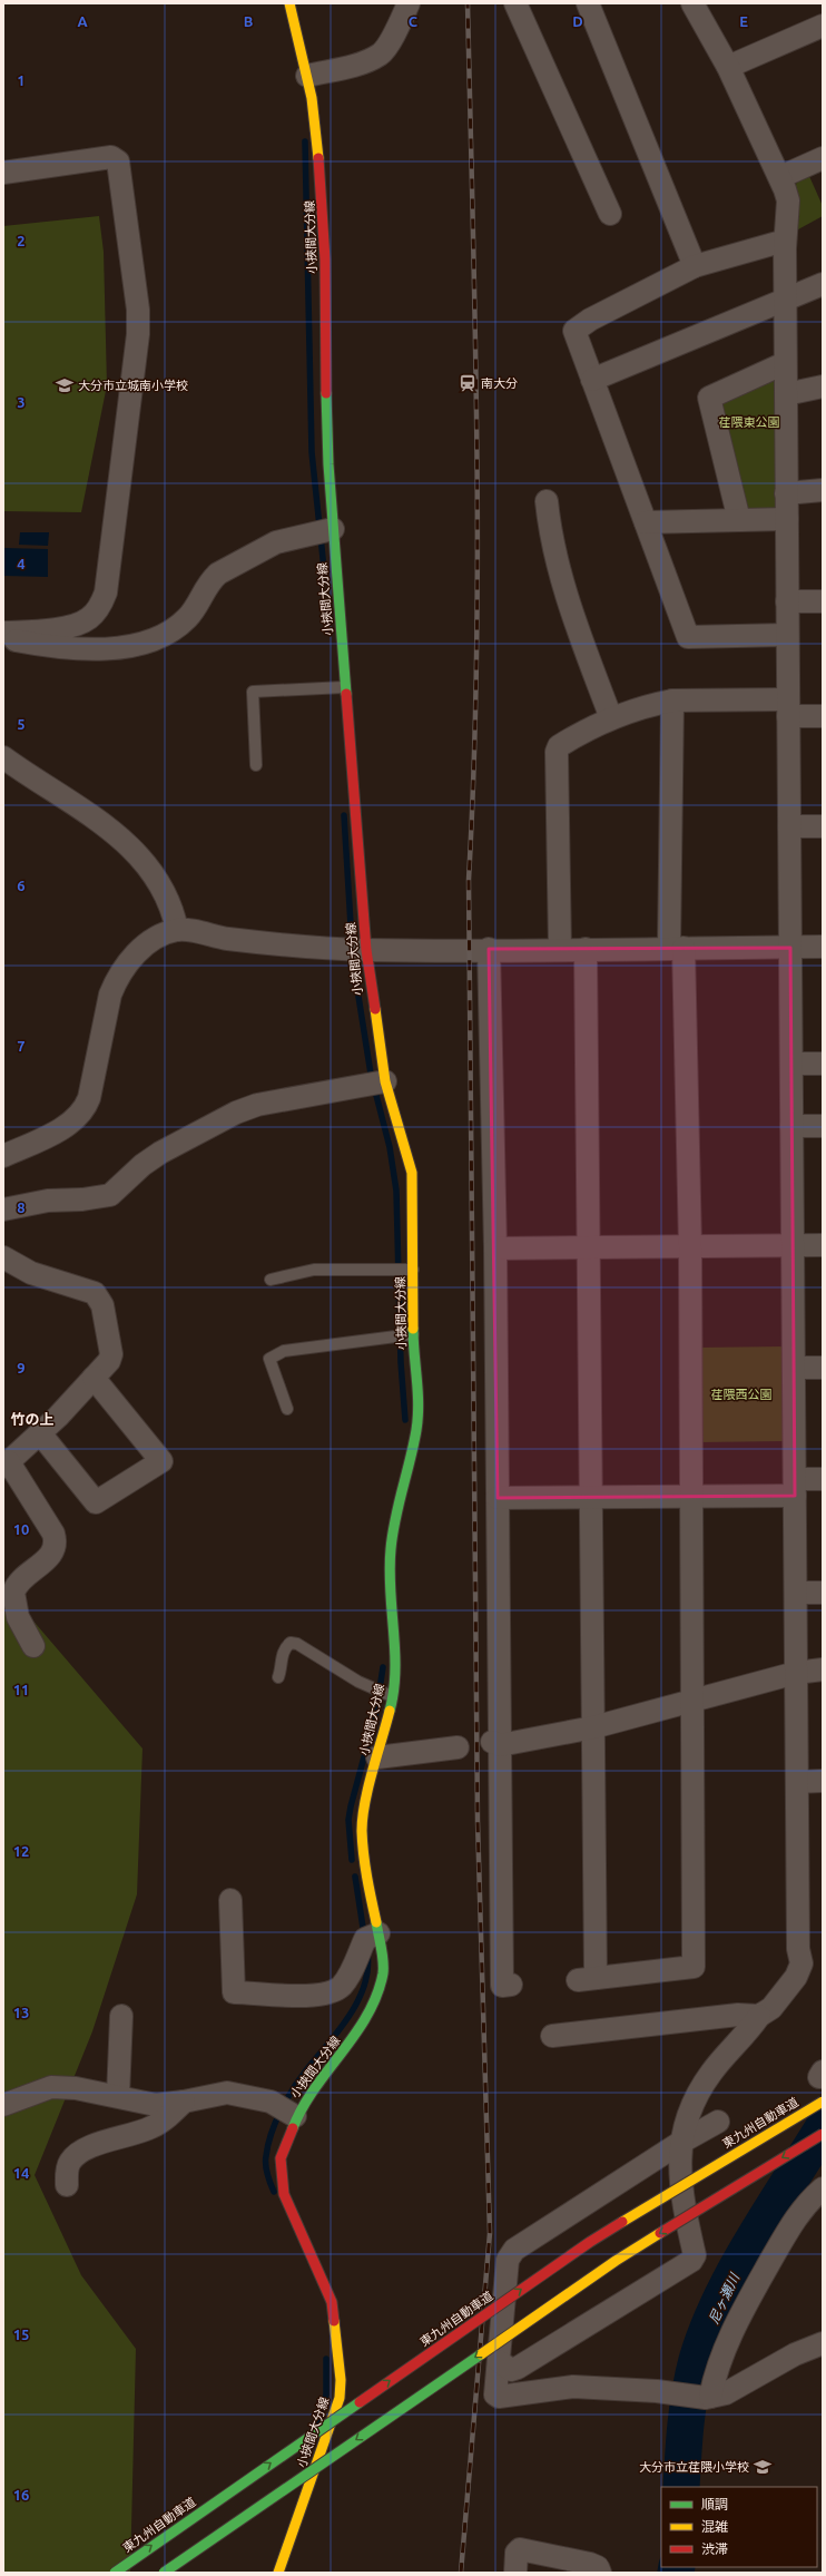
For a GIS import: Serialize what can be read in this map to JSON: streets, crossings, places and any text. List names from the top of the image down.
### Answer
{
  "streets": {
    "main road": ["小挾間大分線", "東九州自動車道"]
  },
  "districts": ["竹の上"],
  "water": ["尼ヶ瀬川"],
  "parks": ["荏隈東公園", "荏隈西公園"],
  "places": {
    "station": ["南大分"],
    "school or university": ["大分市立城南小学校", "大分市立荏隈小学校"]
  },
  "legend": ["順調", "混雑", "渋滞"],
  "grid": {
    "columns": [
      "A",
      "B",
      "C",
      "D",
      "E"
    ],
    "rows": [
      "1",
      "2",
      "3",
      "4",
      "5",
      "6",
      "7",
      "8",
      "9",
      "10",
      "11",
      "12",
      "13",
      "14",
      "15",
      "16"
    ]
  }
}
